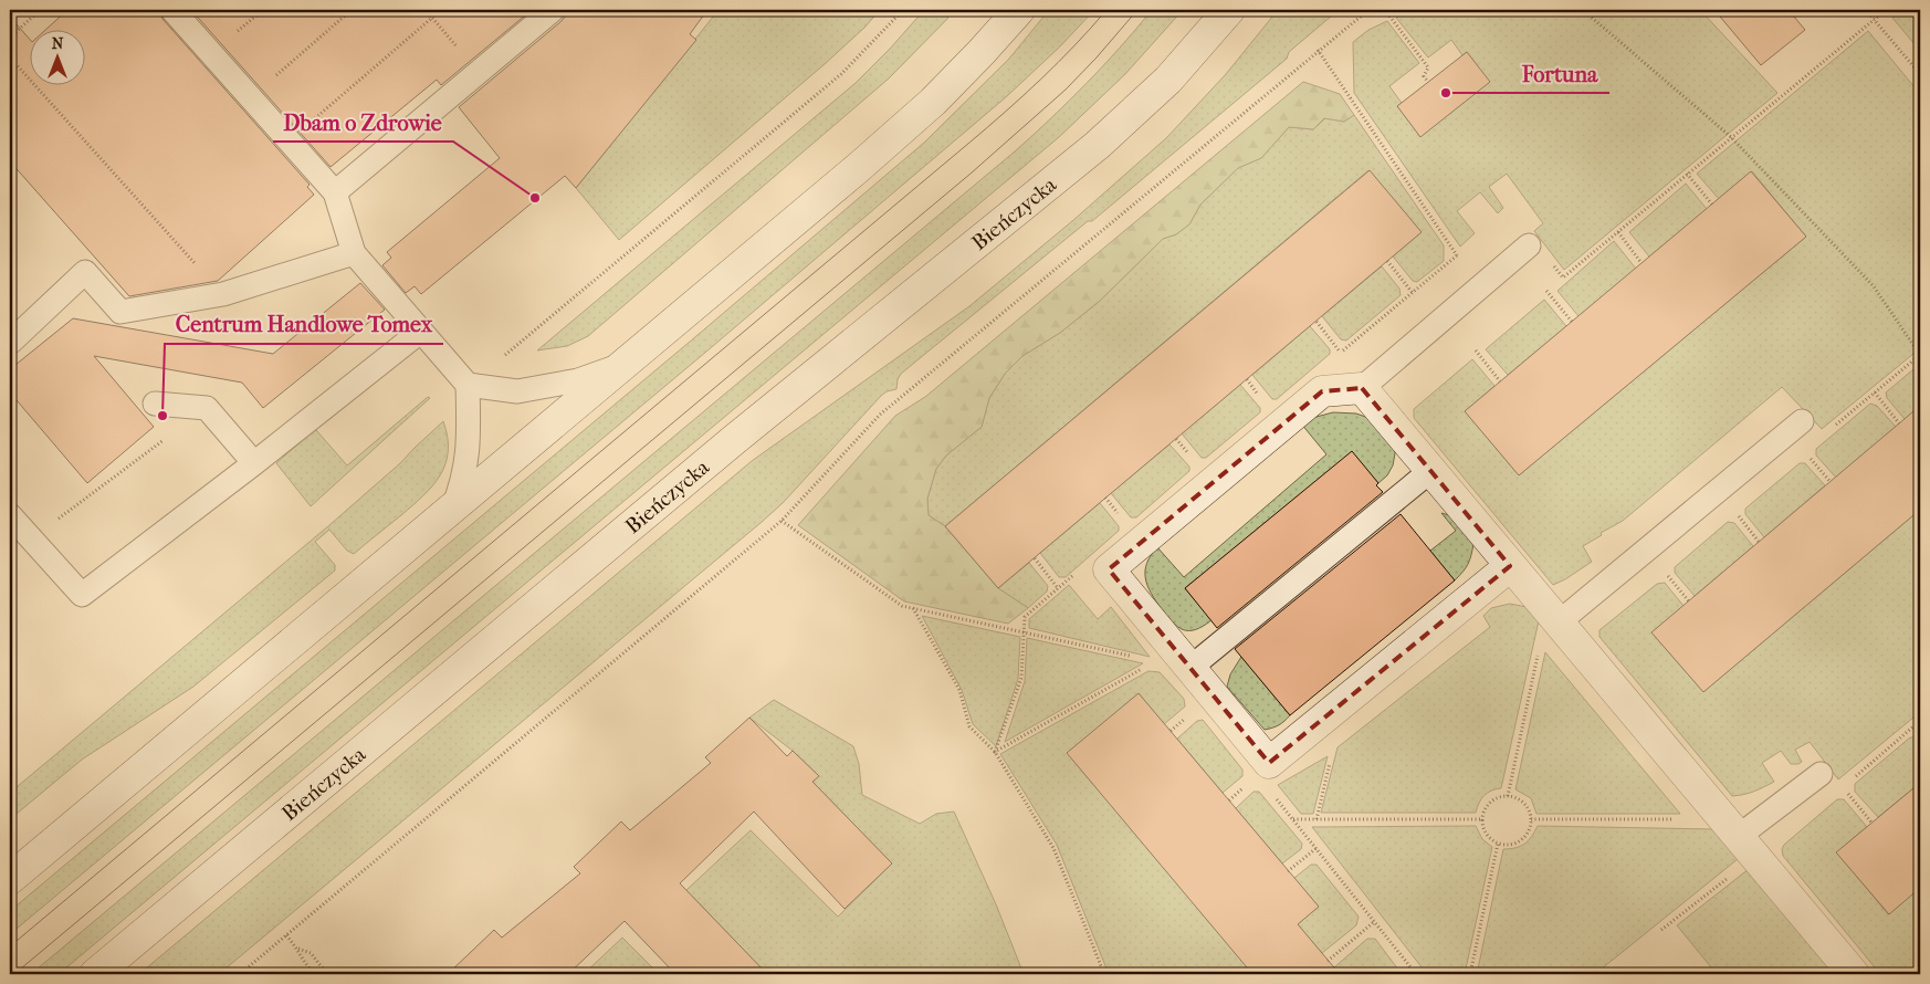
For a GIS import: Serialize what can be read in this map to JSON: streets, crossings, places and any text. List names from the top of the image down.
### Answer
{
  "streets": {
    "main road": ["Bieńczycka"]
  },
  "places": ["Fortuna", "Dbam o Zdrowie", "Centrum Handlowe Tomex"],
  "north": "top"
}
